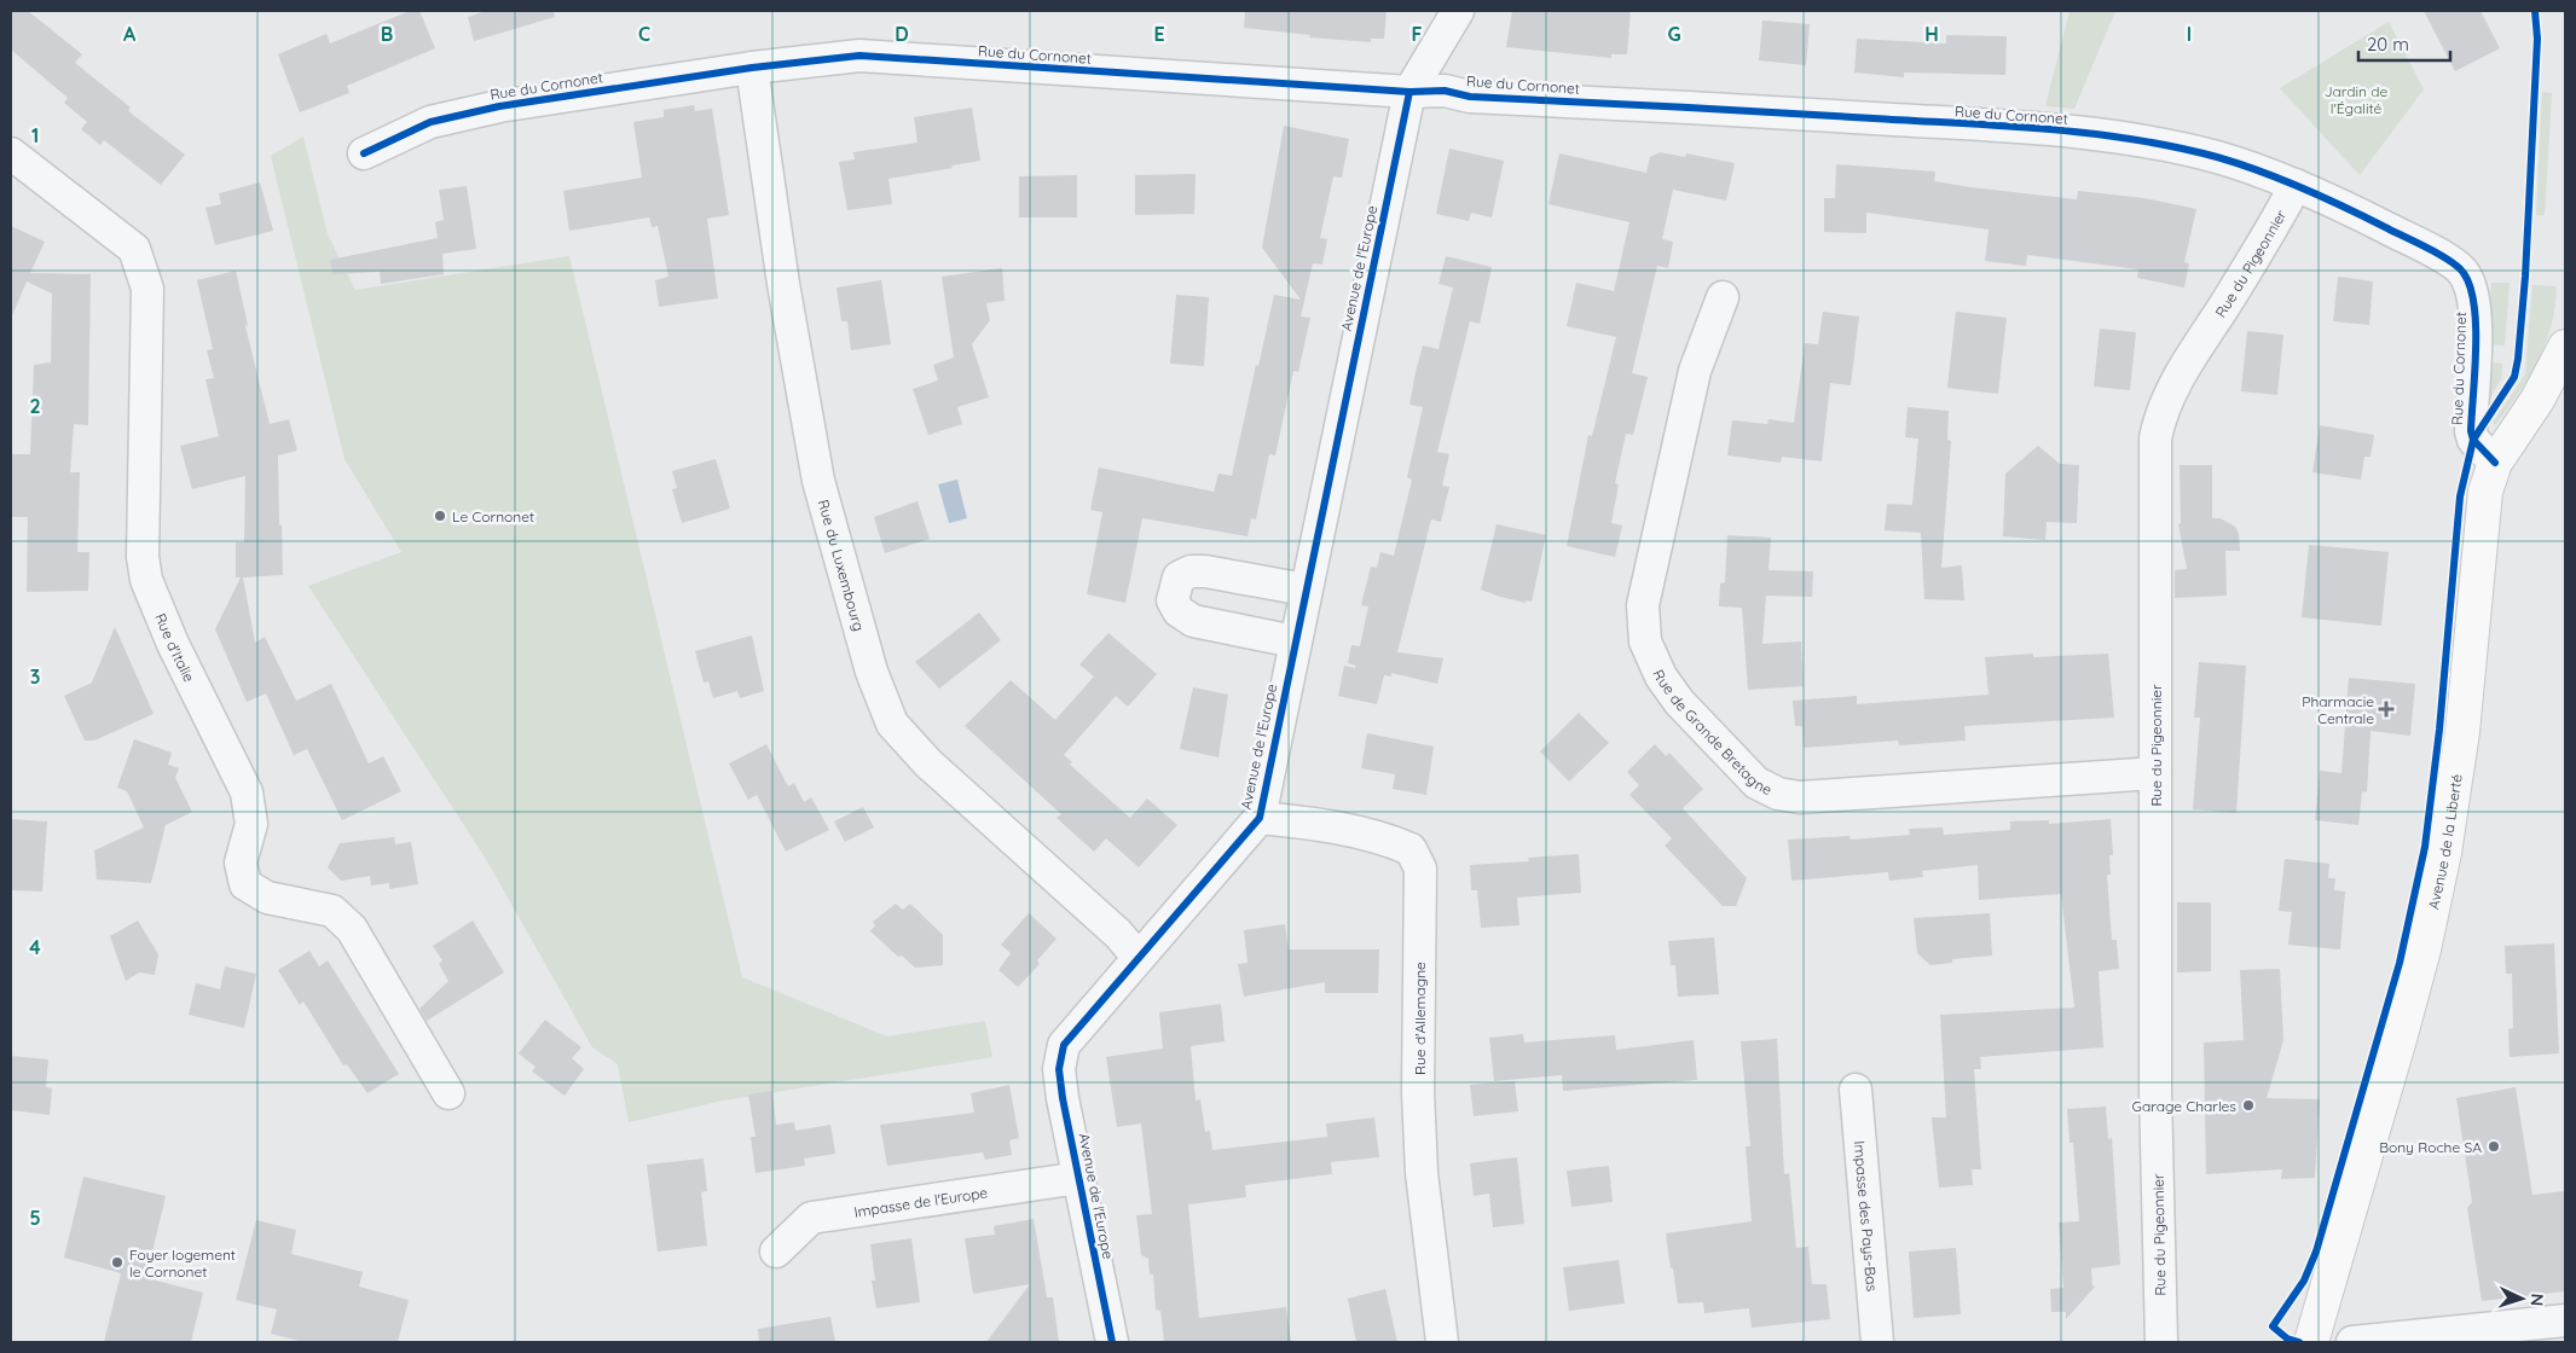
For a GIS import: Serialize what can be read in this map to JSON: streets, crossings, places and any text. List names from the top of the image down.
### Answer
{
  "streets": {
    "street": [
      "Rue du Cornonet",
      "Rue du Pigeonnier",
      "Avenue de l'Europe",
      "Rue du Luxembourg",
      "Rue d'Italie",
      "Rue de Grande Bretagne",
      "Avenue de la Liberté",
      "Rue d'Allemagne",
      "Impasse de l'Europe",
      "Impasse des Pays-Bas"
    ]
  },
  "crossings": [
    ["Rue du Cornonet", "Rue du Pigeonnier"],
    ["Rue du Cornonet", "Avenue de l'Europe"],
    ["Rue du Cornonet", "Rue du Luxembourg"],
    ["Rue du Cornonet", "Avenue de la Liberté"],
    ["Rue du Pigeonnier", "Rue de Grande Bretagne"],
    ["Avenue de l'Europe", "Rue du Luxembourg"],
    ["Avenue de l'Europe", "Rue d'Allemagne"],
    ["Avenue de l'Europe", "Impasse de l'Europe"]
  ],
  "parks": ["Jardin de l'Égalité"],
  "places": {
    "other": [
      "Le Cornonet",
      "Garage Charles",
      "Bony Roche SA",
      "Foyer logement le Cornonet"
    ],
    "health": ["Pharmacie Centrale"]
  },
  "scale_bar": "20 m",
  "north": "right",
  "grid": {
    "columns": [
      "A",
      "B",
      "C",
      "D",
      "E",
      "F",
      "G",
      "H",
      "I"
    ],
    "rows": [
      "1",
      "2",
      "3",
      "4",
      "5"
    ]
  }
}
